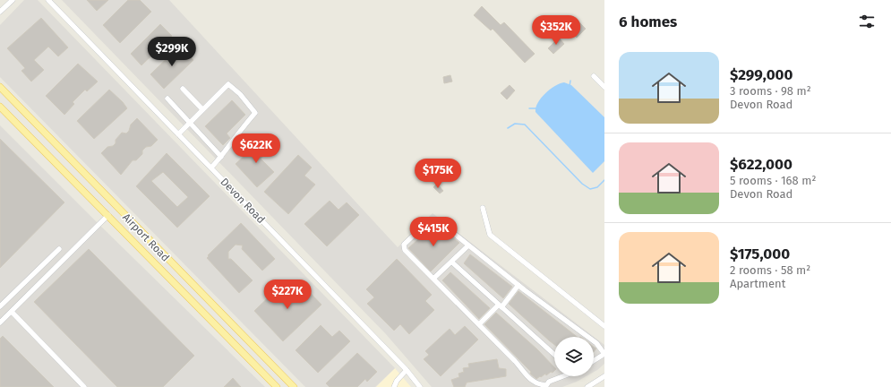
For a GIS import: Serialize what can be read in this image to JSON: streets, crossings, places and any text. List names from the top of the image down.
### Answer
{
  "streets": {
    "main road": ["Airport Road"],
    "street": ["Devon Road"]
  },
  "page": {
    "heading": "6 homes",
    "price": [
      "$352K",
      "$299K",
      "$622K",
      "$175K",
      "$415K",
      "$227K"
    ],
    "list": [
      {
        "name": "$299,000",
        "note": "3 rooms · 98 m² · Devon Road"
      },
      {
        "name": "$622,000",
        "note": "5 rooms · 168 m² · Devon Road"
      },
      {
        "name": "$175,000",
        "note": "2 rooms · 58 m² · Apartment"
      }
    ]
  }
}
